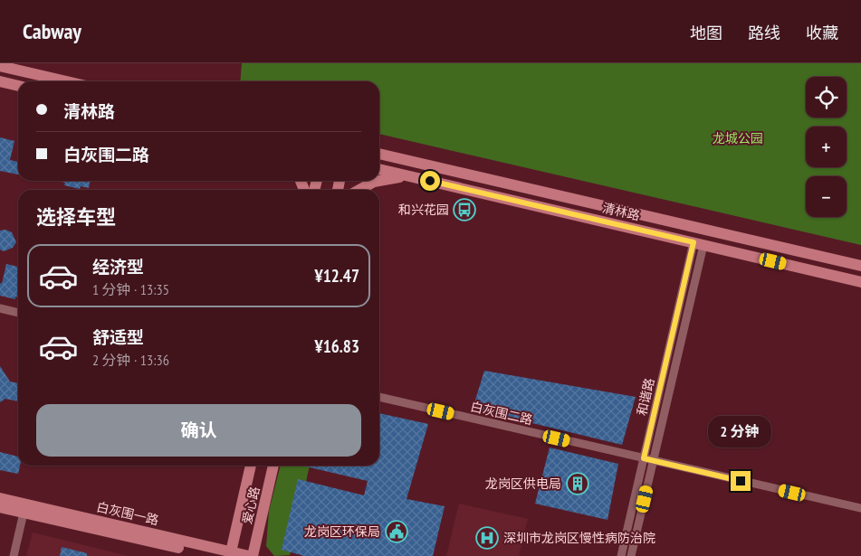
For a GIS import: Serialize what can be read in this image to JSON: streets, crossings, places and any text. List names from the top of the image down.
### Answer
{
  "streets": {
    "main road": ["清林路", "爱心路", "白灰围一路"],
    "street": ["和谐路", "白灰围二路"]
  },
  "crossings": [
    ["清林路", "和谐路"],
    ["和谐路", "白灰围二路"],
    ["爱心路", "白灰围一路"]
  ],
  "parks": ["龙城公园"],
  "places": {
    "bus stop": ["和兴花园"],
    "building": ["龙岗区供电局"],
    "public building": ["龙岗区环保局"],
    "hospital": ["深圳市龙岗区慢性病防治院"]
  },
  "page": {
    "header": "Cabway",
    "nav": ["地图", "路线", "收藏"],
    "map_buttons": ["+", "−"],
    "banner": ["清林路", "白灰围二路"],
    "heading": "选择车型",
    "list": [
      {
        "name": "经济型",
        "note": "1 分钟 · 13:35",
        "value": "¥12.47"
      },
      {
        "name": "舒适型",
        "note": "2 分钟 · 13:36",
        "value": "¥16.83"
      }
    ],
    "buttons": "确认",
    "bubble": "2 分钟"
  }
}
